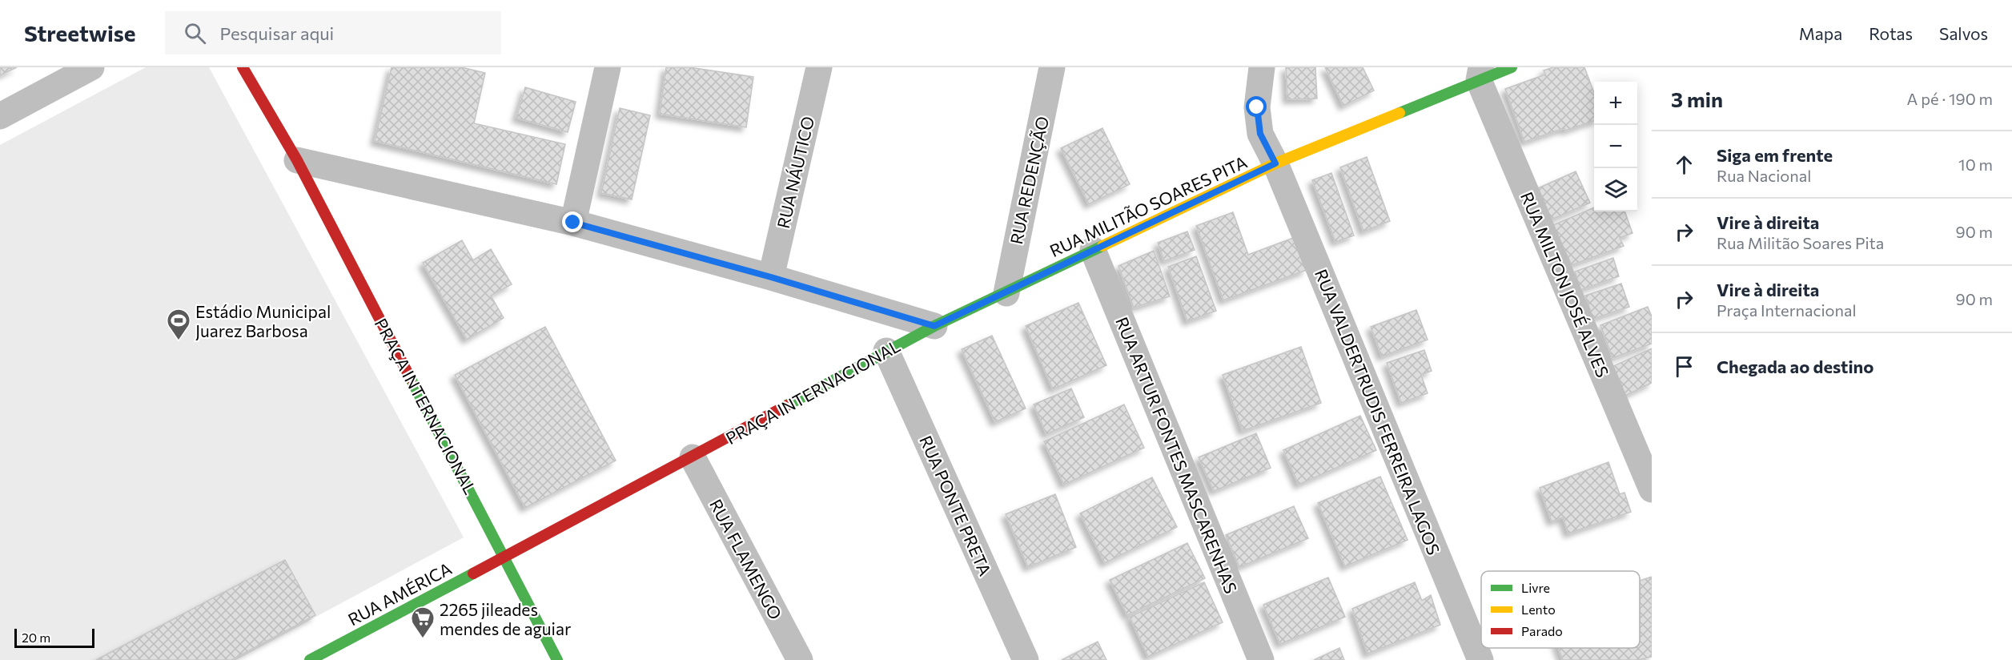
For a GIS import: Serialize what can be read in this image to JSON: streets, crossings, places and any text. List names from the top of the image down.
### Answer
{
  "streets": {
    "street": [
      "RUA NÁUTICO",
      "RUA REDENÇÃO",
      "RUA MILITÃO SOARES PITA",
      "RUA MILTON JOSÉ ALVES",
      "PRAÇA INTERNACIONAL",
      "RUA VALDERTRUDIS FERREIRA LAGOS",
      "RUA ARTUR FONTES MASCARENHAS",
      "RUA PONTE PRETA",
      "RUA FLAMENGO",
      "RUA AMÉRICA"
    ]
  },
  "crossings": [
    ["RUA NÁUTICO", "PRAÇA INTERNACIONAL"],
    ["RUA REDENÇÃO", "RUA MILITÃO SOARES PITA"],
    ["RUA MILITÃO SOARES PITA", "RUA MILTON JOSÉ ALVES"],
    ["RUA MILITÃO SOARES PITA", "PRAÇA INTERNACIONAL"],
    ["RUA MILITÃO SOARES PITA", "RUA VALDERTRUDIS FERREIRA LAGOS"],
    ["RUA MILITÃO SOARES PITA", "RUA ARTUR FONTES MASCARENHAS"],
    ["PRAÇA INTERNACIONAL", "RUA PONTE PRETA"],
    ["PRAÇA INTERNACIONAL", "RUA FLAMENGO"],
    ["PRAÇA INTERNACIONAL", "RUA AMÉRICA"]
  ],
  "places": {
    "sports": ["Estádio Municipal Juarez Barbosa"],
    "supermarket": ["2265 jileades mendes de aguiar"]
  },
  "legend": ["Livre", "Lento", "Parado"],
  "scale_bar": "20 m",
  "page": {
    "header": "Streetwise",
    "search": "Pesquisar aqui",
    "nav": ["Mapa", "Rotas", "Salvos"],
    "heading": ["3 min", "A pé · 190 m"],
    "map_buttons": ["+", "−"],
    "list": [
      ["Siga em frente", "Rua Nacional", "10 m"],
      ["Vire à direita", "Rua Militão Soares Pita", "90 m"],
      ["Vire à direita", "Praça Internacional", "90 m"],
      "Chegada ao destino"
    ],
    "scale": "20 m"
  }
}
